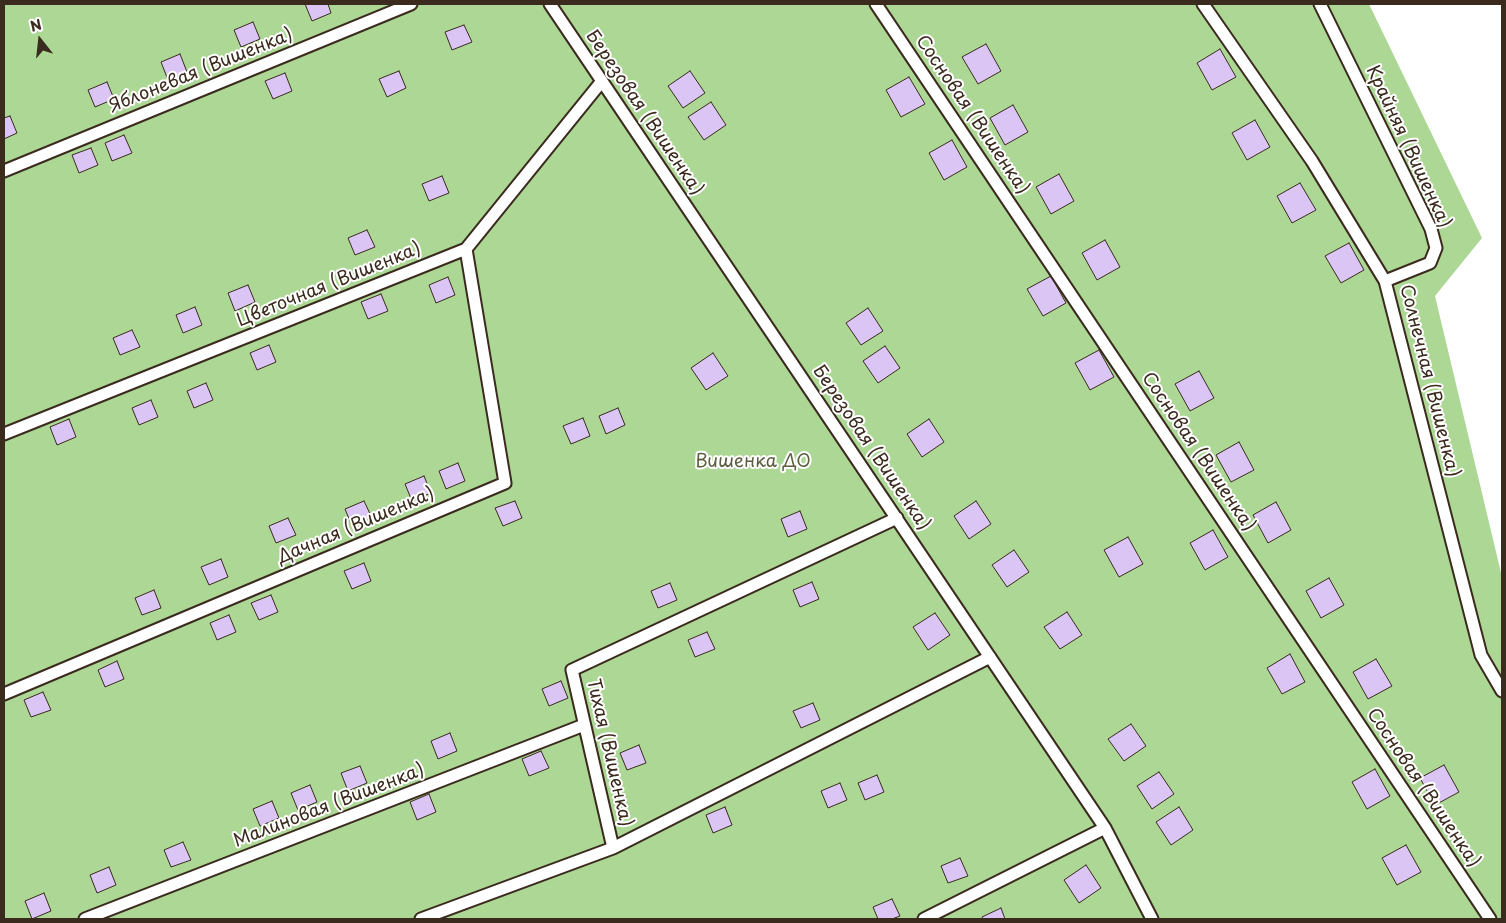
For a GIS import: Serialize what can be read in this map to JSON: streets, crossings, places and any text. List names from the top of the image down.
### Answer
{
  "streets": {
    "lane": [
      "Яблоневая (Вишенка)",
      "Березовая (Вишенка)",
      "Сосновая (Вишенка)",
      "Крайняя (Вишенка)",
      "Цветочная (Вишенка)",
      "Солнечная (Вишенка)",
      "Дачная (Вишенка)",
      "Тихая (Вишенка)",
      "Малиновая (Вишенка)"
    ]
  },
  "crossings": [
    ["Березовая (Вишенка)", "Цветочная (Вишенка)"],
    ["Березовая (Вишенка)", "Тихая (Вишенка)"],
    ["Крайняя (Вишенка)", "Солнечная (Вишенка)"],
    ["Цветочная (Вишенка)", "Дачная (Вишенка)"],
    ["Тихая (Вишенка)", "Малиновая (Вишенка)"]
  ],
  "parks": ["Вишенка ДО"],
  "north": "top"
}
